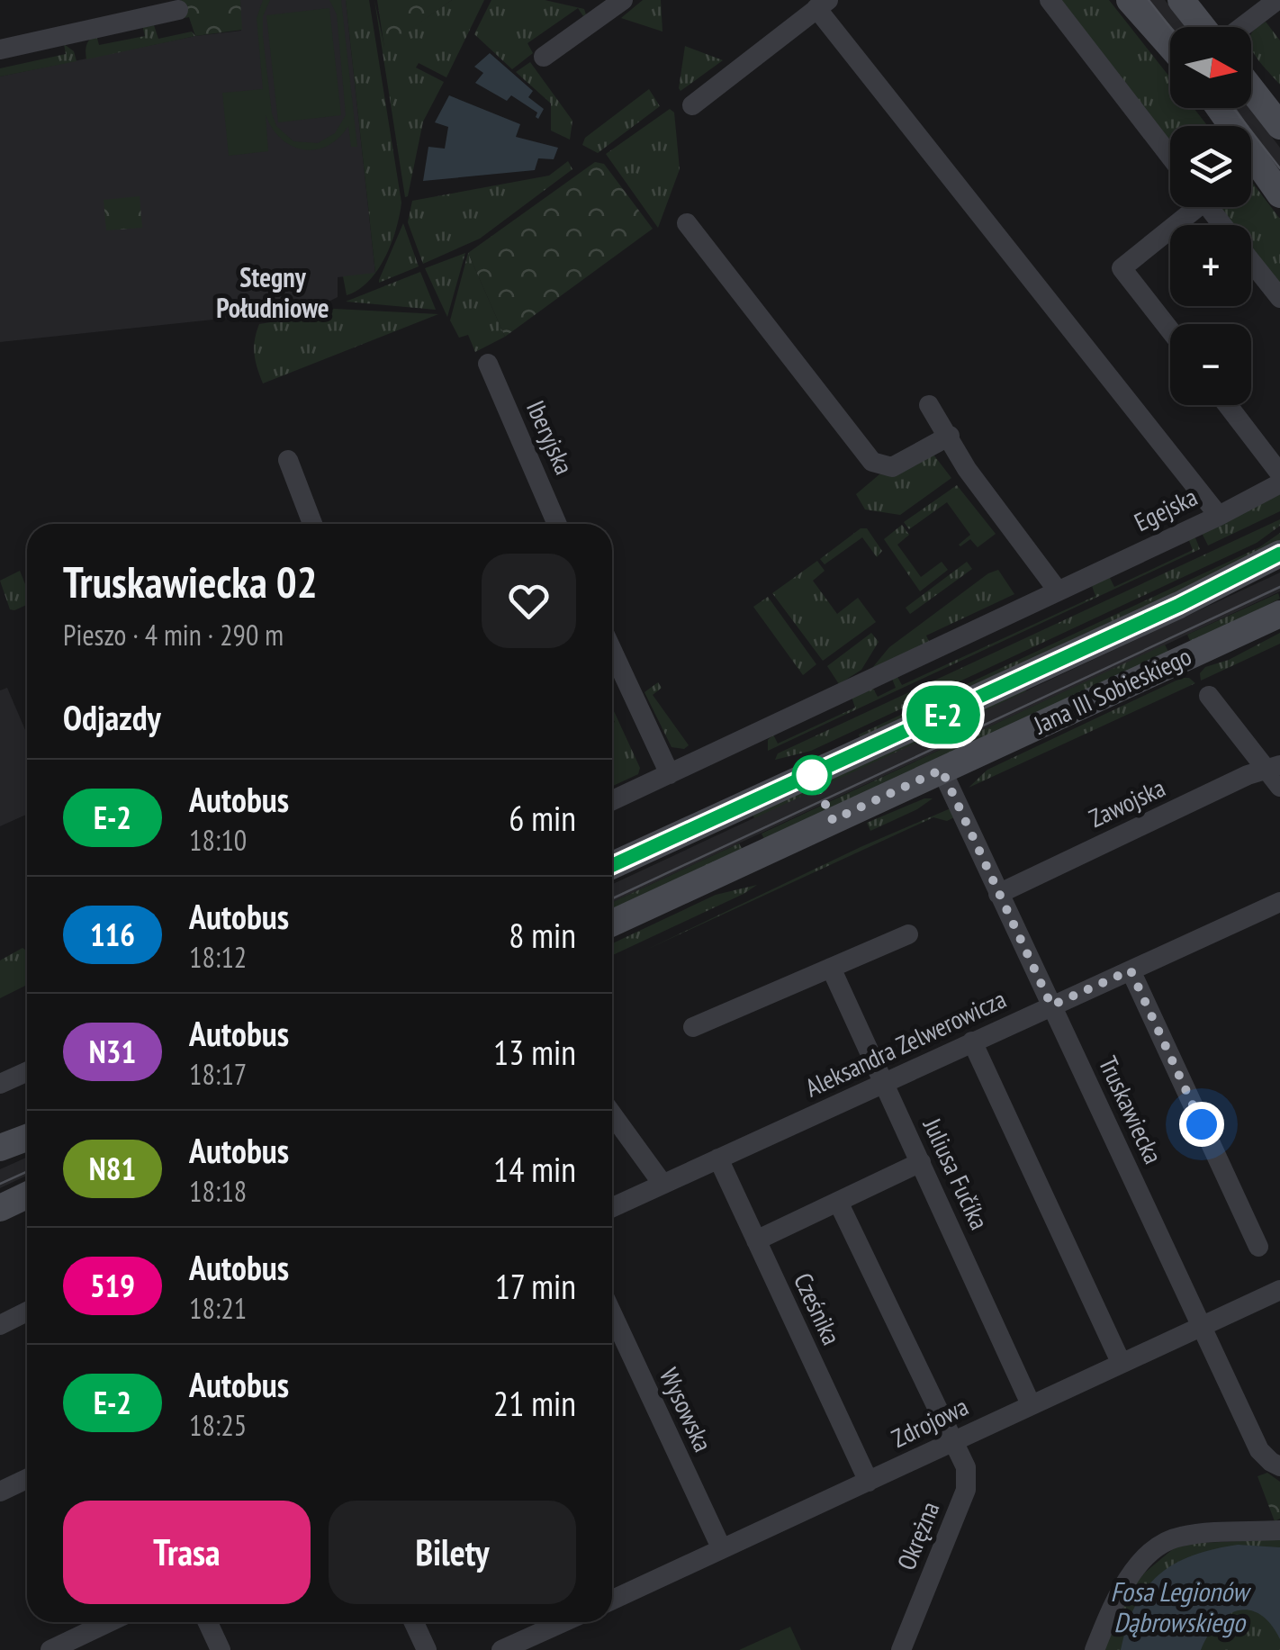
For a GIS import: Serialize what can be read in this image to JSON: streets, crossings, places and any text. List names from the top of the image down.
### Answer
{
  "streets": {
    "main road": ["Jana III Sobieskiego"],
    "street": [
      "Iberyjska",
      "Egejska",
      "Zawojska",
      "Aleksandra Zelwerowicza",
      "Truskawiecka",
      "Juliusa Fučíka",
      "Cześnika",
      "Wysowska",
      "Zdrojowa",
      "Okrężna"
    ]
  },
  "crossings": [
    ["Jana III Sobieskiego", "Truskawiecka"],
    ["Zawojska", "Truskawiecka"],
    ["Aleksandra Zelwerowicza", "Truskawiecka"],
    ["Aleksandra Zelwerowicza", "Juliusa Fučíka"],
    ["Aleksandra Zelwerowicza", "Cześnika"],
    ["Truskawiecka", "Zdrojowa"],
    ["Juliusa Fučíka", "Zdrojowa"],
    ["Cześnika", "Zdrojowa"],
    ["Wysowska", "Zdrojowa"],
    ["Zdrojowa", "Okrężna"]
  ],
  "districts": ["Stegny Południowe"],
  "water": ["Fosa Legionów Dąbrowskiego"],
  "lines": ["bus line E-2"],
  "north": "right",
  "page": {
    "on_map": "E-2",
    "map_buttons": ["+", "−"],
    "heading": [
      ["Truskawiecka 02", "Pieszo · 4 min · 290 m"],
      "Odjazdy"
    ],
    "list": [
      {
        "mark": "E-2",
        "name": "Autobus",
        "note": "18:10",
        "value": "6 min"
      },
      {
        "mark": "116",
        "name": "Autobus",
        "note": "18:12",
        "value": "8 min"
      },
      {
        "mark": "N31",
        "name": "Autobus",
        "note": "18:17",
        "value": "13 min"
      },
      {
        "mark": "N81",
        "name": "Autobus",
        "note": "18:18",
        "value": "14 min"
      },
      {
        "mark": "519",
        "name": "Autobus",
        "note": "18:21",
        "value": "17 min"
      },
      {
        "mark": "E-2",
        "name": "Autobus",
        "note": "18:25",
        "value": "21 min"
      }
    ],
    "buttons": ["Trasa", "Bilety"]
  }
}
